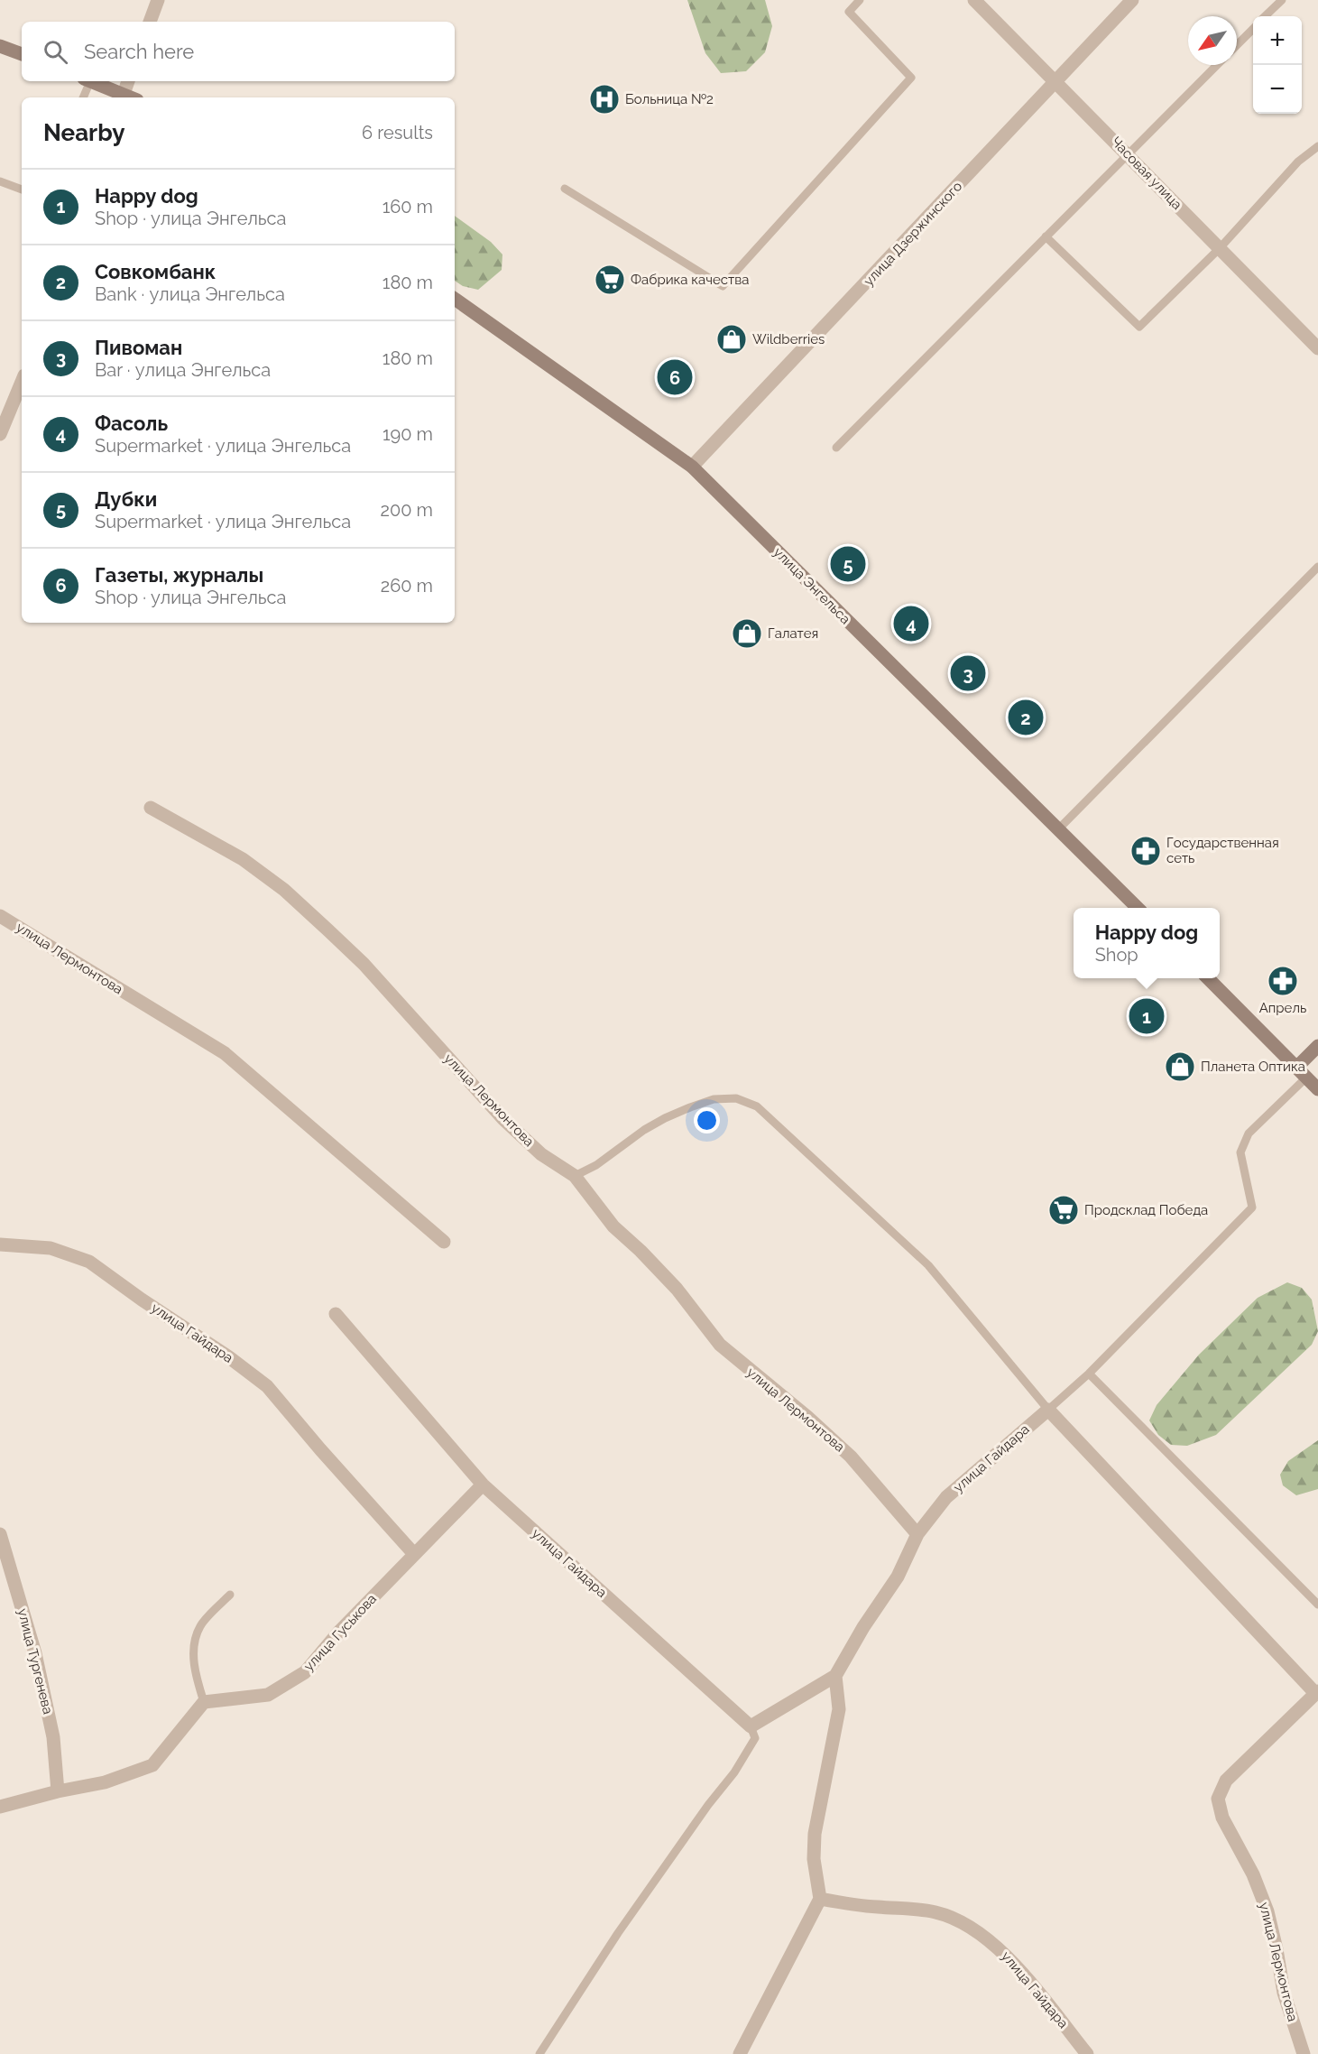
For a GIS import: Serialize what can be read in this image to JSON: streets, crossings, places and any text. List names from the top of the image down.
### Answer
{
  "streets": {
    "main road": ["улица Энгельса"],
    "street": [
      "Часовая улица",
      "улица Дзержинского",
      "улица Лермонтова",
      "улица Гайдара",
      "улица Гуськова",
      "улица Тургенева"
    ]
  },
  "crossings": [
    ["Часовая улица", "улица Дзержинского"],
    ["улица Дзержинского", "улица Энгельса"],
    ["улица Лермонтова", "улица Гайдара"],
    ["улица Гайдара", "улица Гуськова"]
  ],
  "places": {
    "hospital": ["Больница №2"],
    "supermarket": ["Фабрика качества", "Продсклад Победа"],
    "shop": ["Wildberries", "Галатея", "Планета Оптика"],
    "pharmacy": ["Государственная сеть", "Апрель"]
  },
  "north": "bottom left",
  "page": {
    "map_buttons": ["+", "−"],
    "search": "Search here",
    "heading": ["Nearby", "6 results"],
    "list": [
      {
        "mark": "1",
        "name": "Happy dog",
        "note": "Shop · улица Энгельса",
        "value": "160 m"
      },
      {
        "mark": "2",
        "name": "Совкомбанк",
        "note": "Bank · улица Энгельса",
        "value": "180 m"
      },
      {
        "mark": "3",
        "name": "Пивоман",
        "note": "Bar · улица Энгельса",
        "value": "180 m"
      },
      {
        "mark": "4",
        "name": "Фасоль",
        "note": "Supermarket · улица Энгельса",
        "value": "190 m"
      },
      {
        "mark": "5",
        "name": "Дубки",
        "note": "Supermarket · улица Энгельса",
        "value": "200 m"
      },
      {
        "mark": "6",
        "name": "Газеты, журналы",
        "note": "Shop · улица Энгельса",
        "value": "260 m"
      }
    ],
    "pins": [
      "6",
      "5",
      "4",
      "3",
      "2",
      "1"
    ],
    "popup": ["Happy dog", "Shop"]
  }
}
